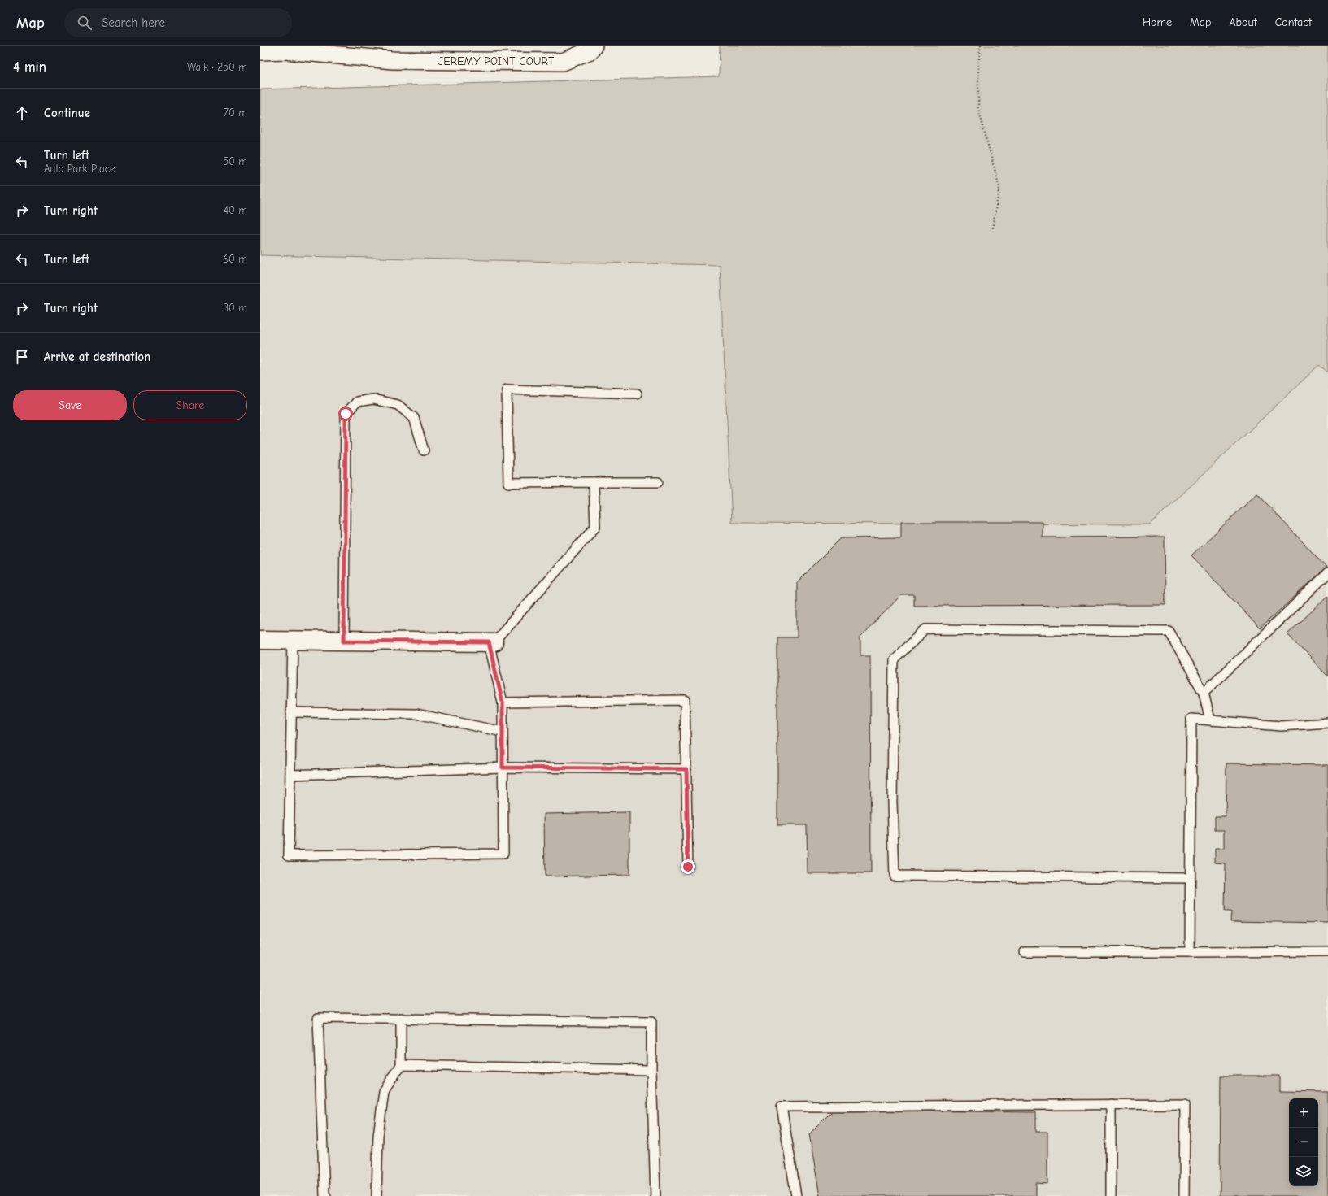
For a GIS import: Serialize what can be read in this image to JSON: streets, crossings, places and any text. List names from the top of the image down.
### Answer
{
  "streets": {
    "street": ["JEREMY POINT COURT"]
  },
  "page": {
    "header": "Map",
    "search": "Search here",
    "nav": [
      "Home",
      "Map",
      "About",
      "Contact"
    ],
    "heading": ["4 min", "Walk · 250 m"],
    "list": [
      ["Continue", "70 m"],
      ["Turn left", "Auto Park Place", "50 m"],
      ["Turn right", "40 m"],
      ["Turn left", "60 m"],
      ["Turn right", "30 m"],
      "Arrive at destination"
    ],
    "buttons": ["Save", "Share"],
    "map_buttons": ["+", "−"]
  }
}
